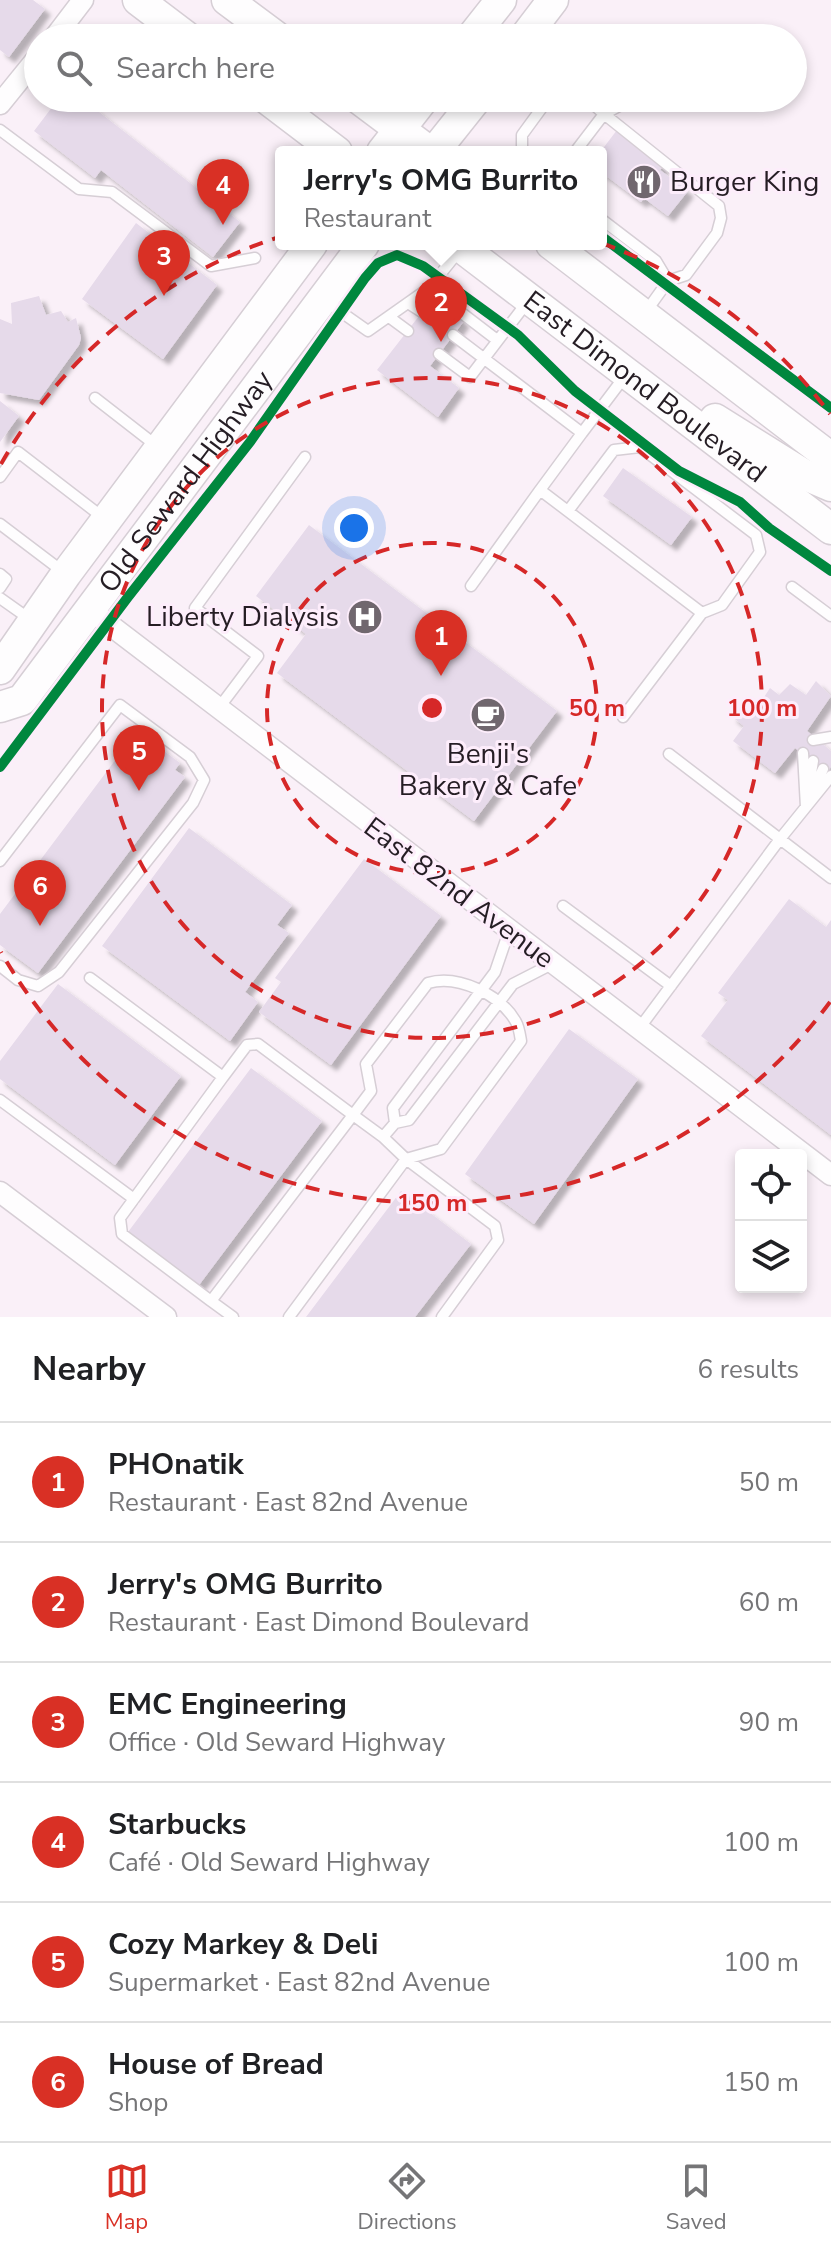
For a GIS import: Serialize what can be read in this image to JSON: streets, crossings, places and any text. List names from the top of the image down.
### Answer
{
  "streets": {
    "main road": ["East Dimond Boulevard", "Old Seward Highway"],
    "street": ["East 82nd Avenue"]
  },
  "crossings": [
    ["Old Seward Highway", "East 82nd Avenue"]
  ],
  "places": {
    "restaurant": ["Burger King"],
    "hospital": ["Liberty Dialysis"],
    "cafe": ["Benji's Bakery & Cafe"]
  },
  "page": {
    "search": "Search here",
    "popup": ["Jerry's OMG Burrito", "Restaurant"],
    "pins": [
      "4",
      "3",
      "2",
      "1",
      "5",
      "6"
    ],
    "heading": ["Nearby", "6 results"],
    "list": [
      {
        "mark": "1",
        "name": "PHOnatik",
        "note": "Restaurant · East 82nd Avenue",
        "value": "50 m"
      },
      {
        "mark": "2",
        "name": "Jerry's OMG Burrito",
        "note": "Restaurant · East Dimond Boulevard",
        "value": "60 m"
      },
      {
        "mark": "3",
        "name": "EMC Engineering",
        "note": "Office · Old Seward Highway",
        "value": "90 m"
      },
      {
        "mark": "4",
        "name": "Starbucks",
        "note": "Café · Old Seward Highway",
        "value": "100 m"
      },
      {
        "mark": "5",
        "name": "Cozy Markey & Deli",
        "note": "Supermarket · East 82nd Avenue",
        "value": "100 m"
      },
      {
        "mark": "6",
        "name": "House of Bread",
        "note": "Shop",
        "value": "150 m"
      }
    ],
    "nav": ["Map", "Directions", "Saved"]
  },
  "rings": ["50 m", "100 m", "150 m"]
}
